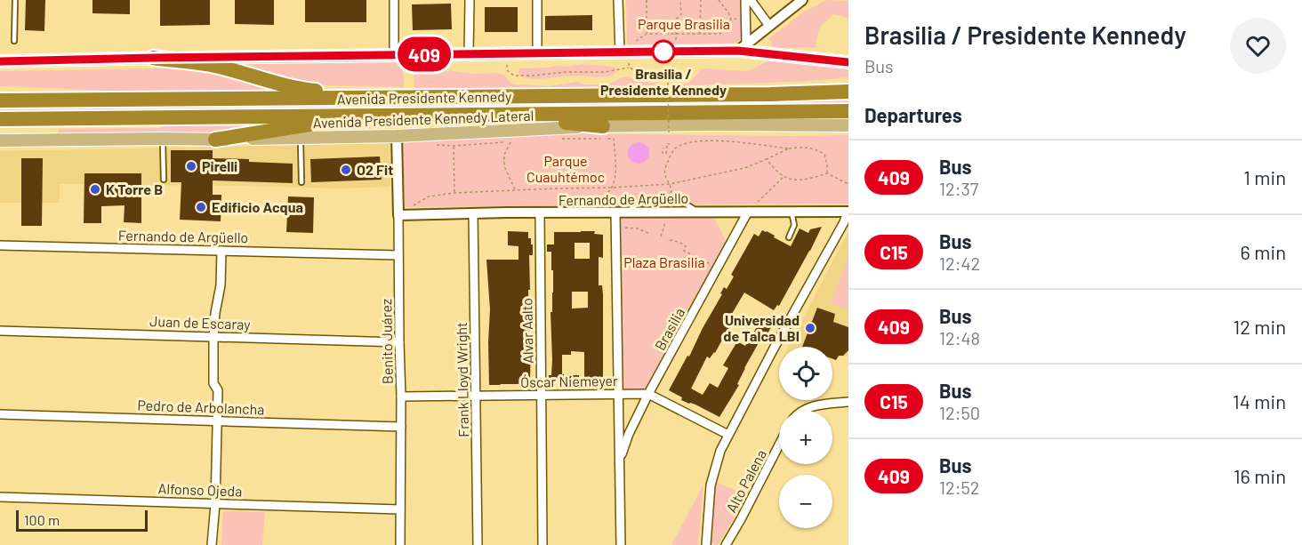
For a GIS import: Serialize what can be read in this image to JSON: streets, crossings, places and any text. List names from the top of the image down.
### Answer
{
  "streets": {
    "highway": ["Avenida Presidente Kennedy"],
    "main road": ["Avenida Presidente Kennedy Lateral"],
    "street": [
      "Fernando de Argüello",
      "Juan de Escaray",
      "Brasilia",
      "Alvar Aalto",
      "Benito Juárez",
      "Frank Lloyd Wright",
      "Óscar Niemeyer",
      "Pedro de Arbolancha",
      "Alto Palena",
      "Alfonso Ojeda"
    ]
  },
  "crossings": [
    ["Avenida Presidente Kennedy Lateral", "Benito Juárez"],
    ["Fernando de Argüello", "Brasilia"],
    ["Fernando de Argüello", "Alvar Aalto"],
    ["Fernando de Argüello", "Benito Juárez"],
    ["Fernando de Argüello", "Frank Lloyd Wright"],
    ["Juan de Escaray", "Benito Juárez"],
    ["Brasilia", "Óscar Niemeyer"],
    ["Alvar Aalto", "Óscar Niemeyer"],
    ["Benito Juárez", "Óscar Niemeyer"],
    ["Benito Juárez", "Pedro de Arbolancha"],
    ["Benito Juárez", "Alfonso Ojeda"],
    ["Frank Lloyd Wright", "Óscar Niemeyer"]
  ],
  "parks": ["Parque Brasilia", "Parque Cuauhtémoc", "Plaza Brasilia"],
  "places": [
    "Brasilia / Presidente Kennedy",
    "Pirelli",
    "O2 Fit",
    "K Torre B",
    "Edificio Acqua",
    "Universidad de Talca LBI"
  ],
  "lines": ["bus line 409"],
  "scale_bar": "100 m",
  "page": {
    "on_map": "409",
    "heading": [
      ["Brasilia / Presidente Kennedy", "Bus"],
      "Departures"
    ],
    "list": [
      {
        "mark": "409",
        "name": "Bus",
        "note": "12:37",
        "value": "1 min"
      },
      {
        "mark": "C15",
        "name": "Bus",
        "note": "12:42",
        "value": "6 min"
      },
      {
        "mark": "409",
        "name": "Bus",
        "note": "12:48",
        "value": "12 min"
      },
      {
        "mark": "C15",
        "name": "Bus",
        "note": "12:50",
        "value": "14 min"
      },
      {
        "mark": "409",
        "name": "Bus",
        "note": "12:52",
        "value": "16 min"
      }
    ],
    "map_buttons": ["+", "−"],
    "scale": "100 m"
  }
}
